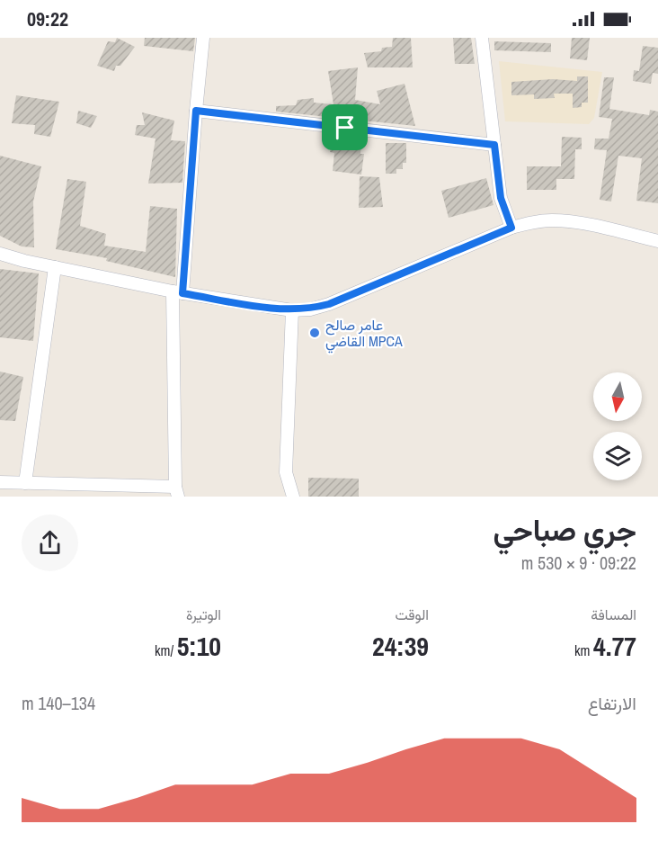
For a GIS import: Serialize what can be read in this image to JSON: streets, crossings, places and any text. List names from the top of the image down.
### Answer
{
  "places": ["عامر صالح القاضي MPCA"],
  "north": "bottom",
  "page": {
    "status": "09:22",
    "heading": ["جري صباحي", "09:22 · 9 × 530 m"],
    "stats": [
      ["المسافة", "4.77 km"],
      ["الوقت", "24:39"],
      ["الوتيرة", "5:10 /km"]
    ],
    "chart": ["الارتفاع", "134–140 m"]
  }
}
